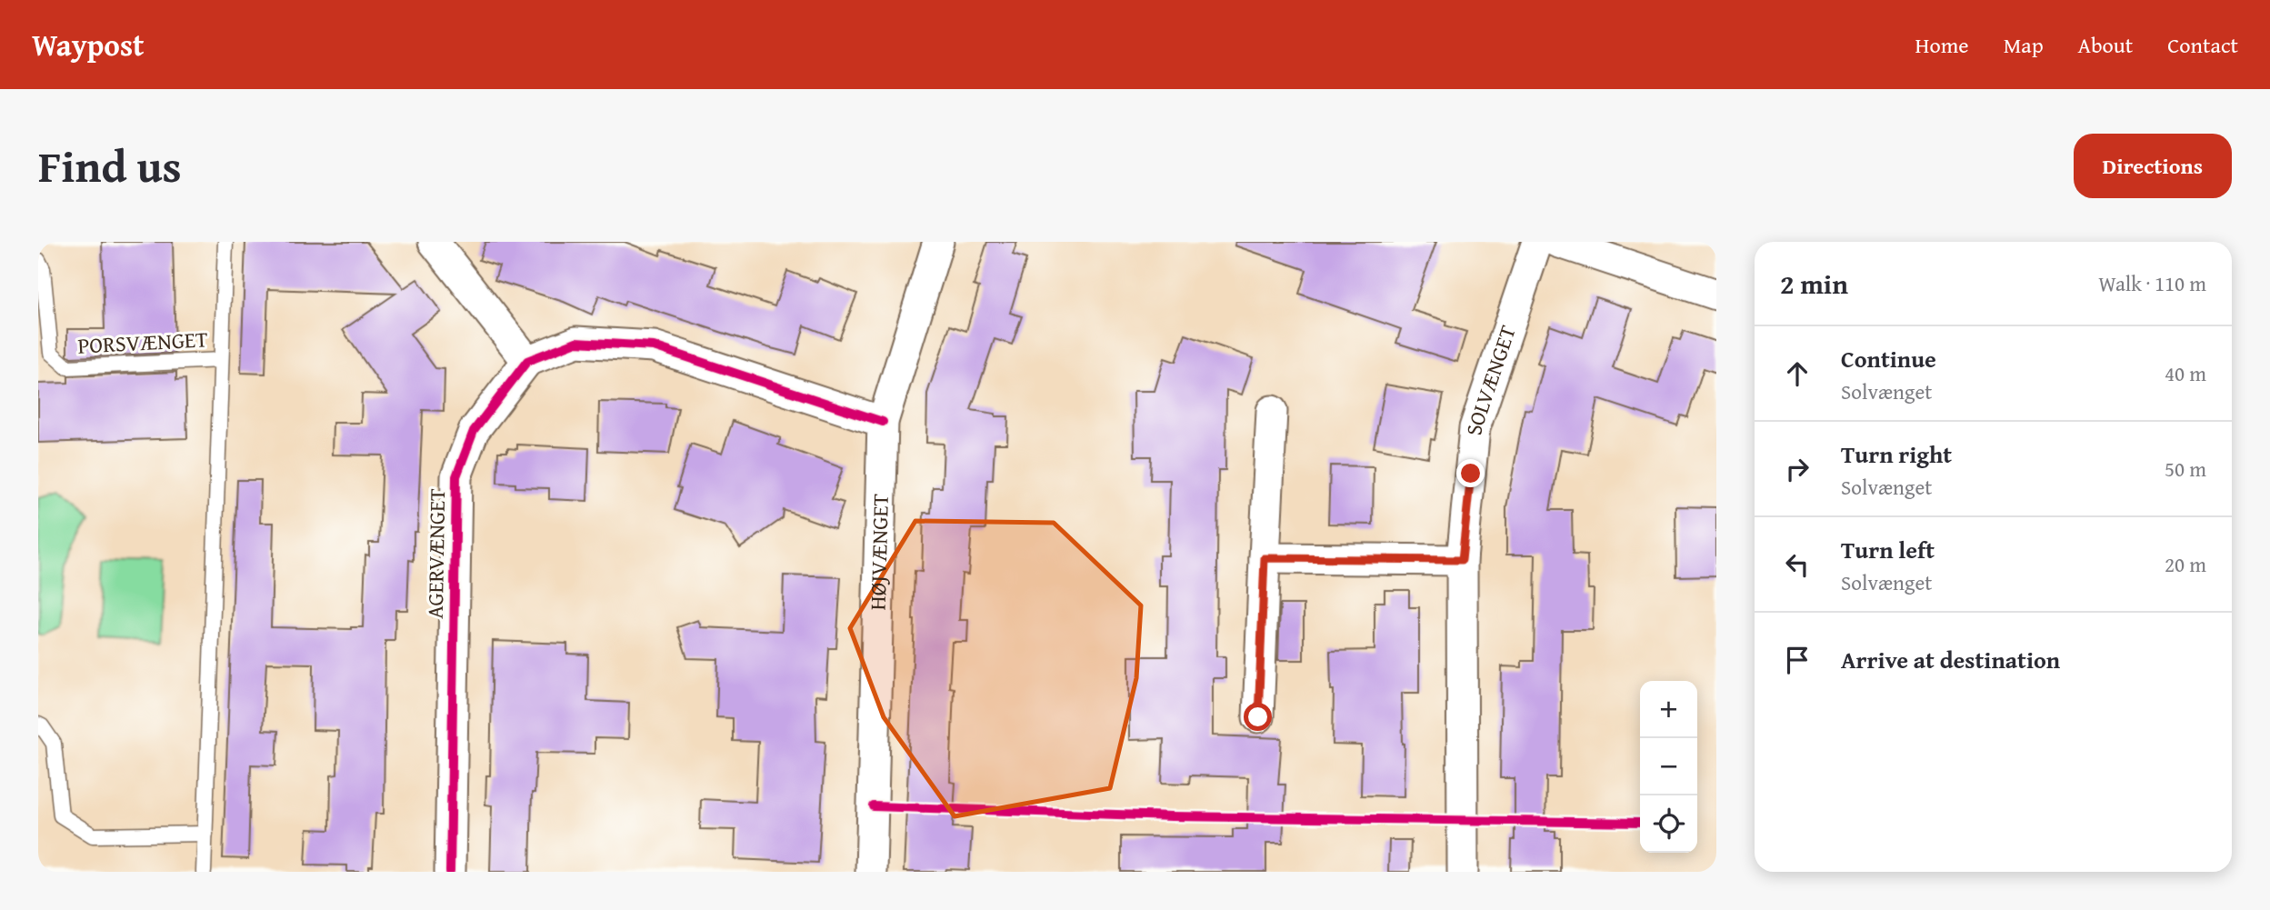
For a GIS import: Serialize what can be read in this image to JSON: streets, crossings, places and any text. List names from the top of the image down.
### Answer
{
  "streets": {
    "street": ["SOLVÆNGET", "HØJVÆNGET", "AGERVÆNGET"],
    "lane": ["PORSVÆNGET"]
  },
  "page": {
    "header": "Waypost",
    "nav": [
      "Home",
      "Map",
      "About",
      "Contact"
    ],
    "title": "Find us",
    "buttons": "Directions",
    "heading": ["2 min", "Walk · 110 m"],
    "list": [
      ["Continue", "Solvænget", "40 m"],
      ["Turn right", "Solvænget", "50 m"],
      ["Turn left", "Solvænget", "20 m"],
      "Arrive at destination"
    ],
    "map_buttons": ["+", "−"]
  }
}
